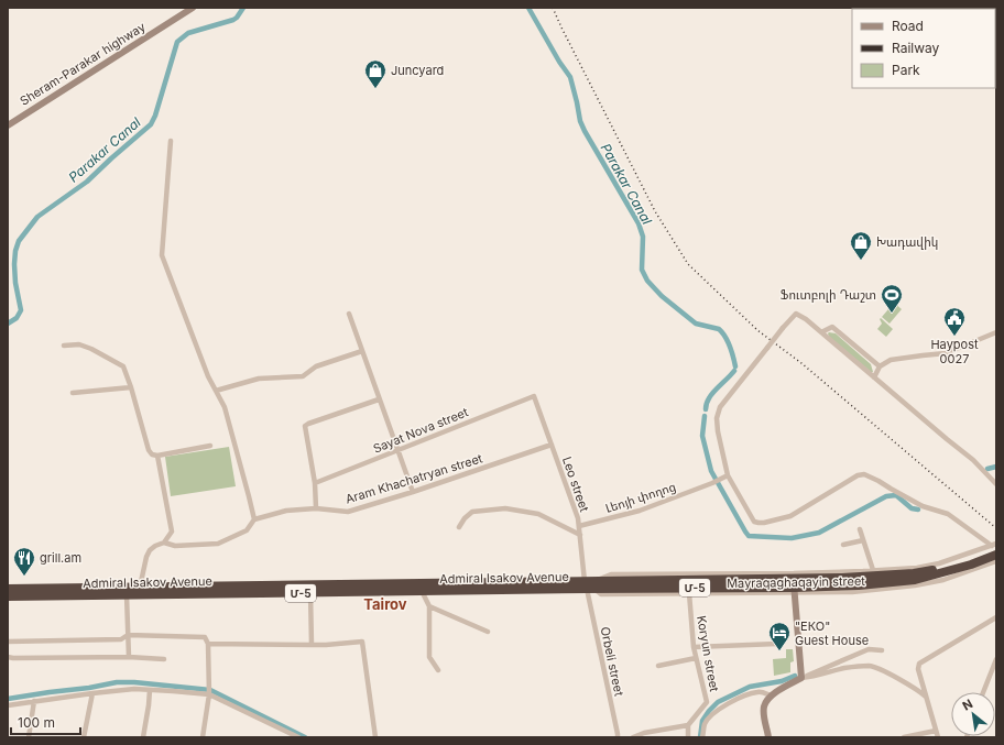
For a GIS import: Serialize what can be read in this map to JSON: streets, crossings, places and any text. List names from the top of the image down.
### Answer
{
  "streets": {
    "highway": ["Admiral Isakov Avenue", "Մ-5"],
    "street": [
      "Sheram-Parakar highway",
      "Sayat Nova street",
      "Aram Khachatryan street",
      "Leo street",
      "Լեոյի փողոց",
      "Mayraqaghaqayin street",
      "Koryun street",
      "Orbeli street"
    ]
  },
  "crossings": [
    ["Sayat Nova street", "Leo street"],
    ["Aram Khachatryan street", "Leo street"],
    ["Leo street", "Լեոյի փողոց"],
    ["Leo street", "Admiral Isakov Avenue"],
    ["Leo street", "Mayraqaghaqayin street"],
    ["Leo street", "Orbeli street"],
    ["Admiral Isakov Avenue", "Mayraqaghaqayin street"],
    ["Admiral Isakov Avenue", "Orbeli street"],
    ["Mayraqaghaqayin street", "Koryun street"],
    ["Mayraqaghaqayin street", "Orbeli street"]
  ],
  "districts": ["Tairov"],
  "water": ["Parakar Canal"],
  "places": {
    "shop": ["Juncyard", "Խադավիկ"],
    "sports": ["Ֆուտբոլի Դաշտ"],
    "public building": ["Haypost 0027"],
    "restaurant": ["grill.am"],
    "hotel": ["\"ЕКО\" Guest House"]
  },
  "legend": ["Road", "Railway", "Park"],
  "scale_bar": "100 m",
  "north": "top left"
}
